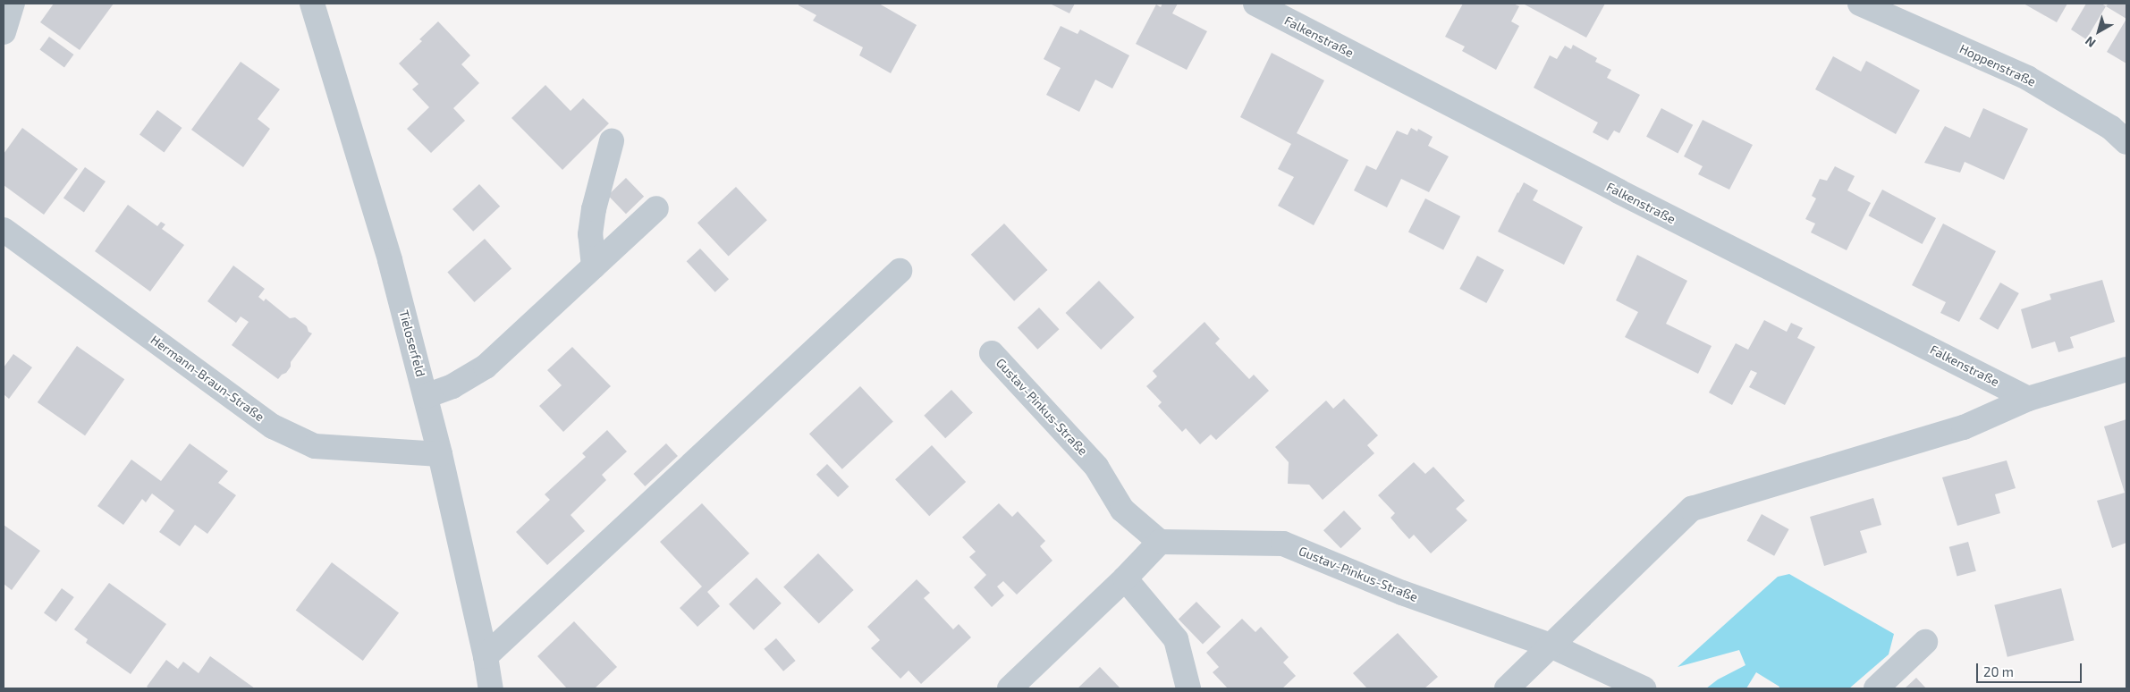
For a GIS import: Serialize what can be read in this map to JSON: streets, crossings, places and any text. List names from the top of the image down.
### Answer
{
  "streets": {
    "street": [
      "Falkenstraße",
      "Hoppenstraße",
      "Tieloserfeld",
      "Hermann-Braun-Straße",
      "Gustav-Pinkus-Straße"
    ]
  },
  "crossings": [
    ["Tieloserfeld", "Hermann-Braun-Straße"]
  ],
  "scale_bar": "20 m",
  "north": "bottom left"
}
